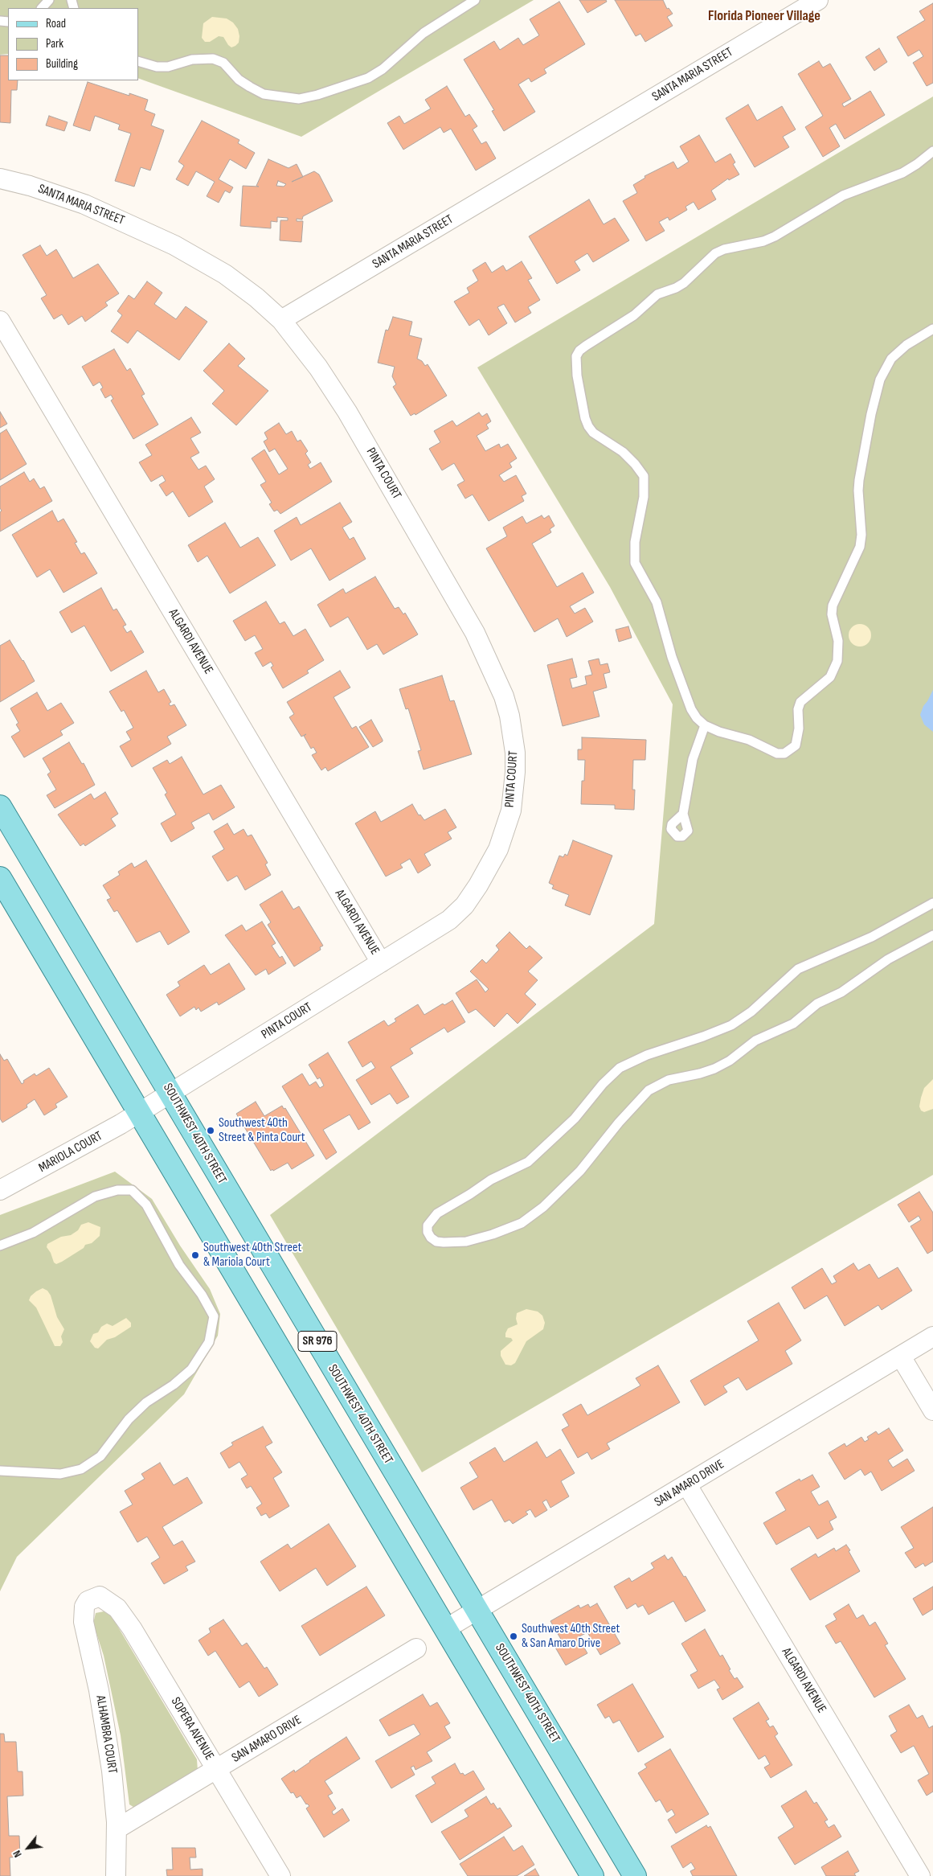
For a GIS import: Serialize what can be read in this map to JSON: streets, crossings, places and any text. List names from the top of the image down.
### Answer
{
  "streets": {
    "main road": ["SOUTHWEST 40TH STREET", "SR 976"],
    "street": [
      "SANTA MARIA STREET",
      "PINTA COURT",
      "ALGARDI AVENUE",
      "MARIOLA COURT",
      "SAN AMARO DRIVE",
      "SOPERA AVENUE",
      "ALHAMBRA COURT"
    ]
  },
  "crossings": [
    ["SANTA MARIA STREET", "PINTA COURT"],
    ["PINTA COURT", "ALGARDI AVENUE"],
    ["PINTA COURT", "SOUTHWEST 40TH STREET"],
    ["PINTA COURT", "MARIOLA COURT"],
    ["PINTA COURT", "SR 976"],
    ["ALGARDI AVENUE", "SAN AMARO DRIVE"],
    ["SOUTHWEST 40TH STREET", "SAN AMARO DRIVE"],
    ["MARIOLA COURT", "SR 976"],
    ["SR 976", "SAN AMARO DRIVE"],
    ["SAN AMARO DRIVE", "SOPERA AVENUE"],
    ["SAN AMARO DRIVE", "ALHAMBRA COURT"],
    ["SOPERA AVENUE", "ALHAMBRA COURT"]
  ],
  "districts": ["Florida Pioneer Village"],
  "places": ["Southwest 40th Street & Pinta Court", "Southwest 40th Street & Mariola Court", "Southwest 40th Street & San Amaro Drive"],
  "legend": ["Road", "Park", "Building"],
  "north": "bottom left"
}
